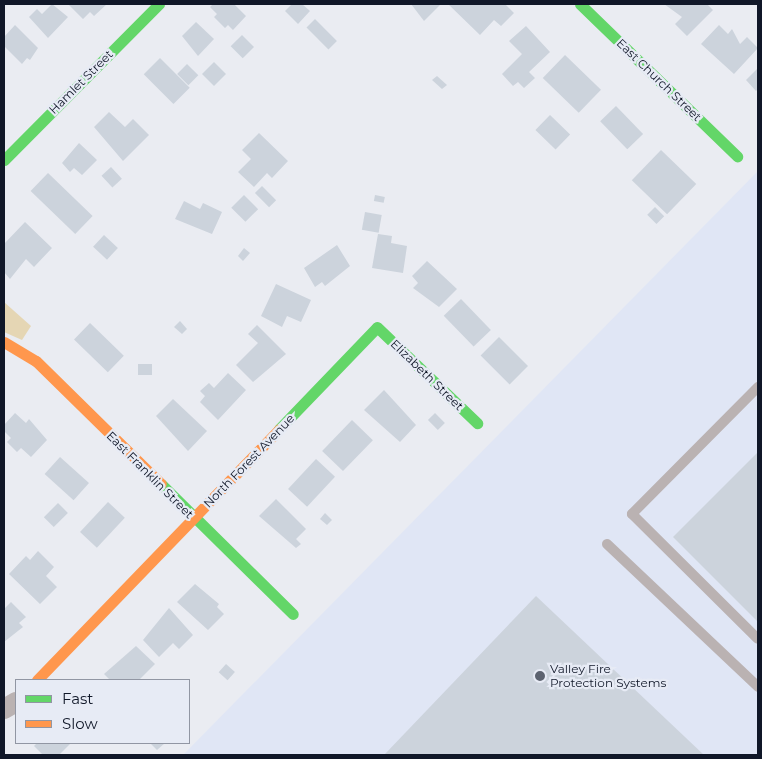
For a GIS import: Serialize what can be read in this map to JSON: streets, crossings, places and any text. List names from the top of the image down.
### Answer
{
  "streets": {
    "street": [
      "East Church Street",
      "Hamlet Street",
      "Elizabeth Street",
      "North Forest Avenue",
      "East Franklin Street"
    ]
  },
  "crossings": [
    ["Elizabeth Street", "North Forest Avenue"],
    ["North Forest Avenue", "East Franklin Street"]
  ],
  "places": ["Valley Fire Protection Systems"],
  "legend": ["Fast", "Slow"]
}
